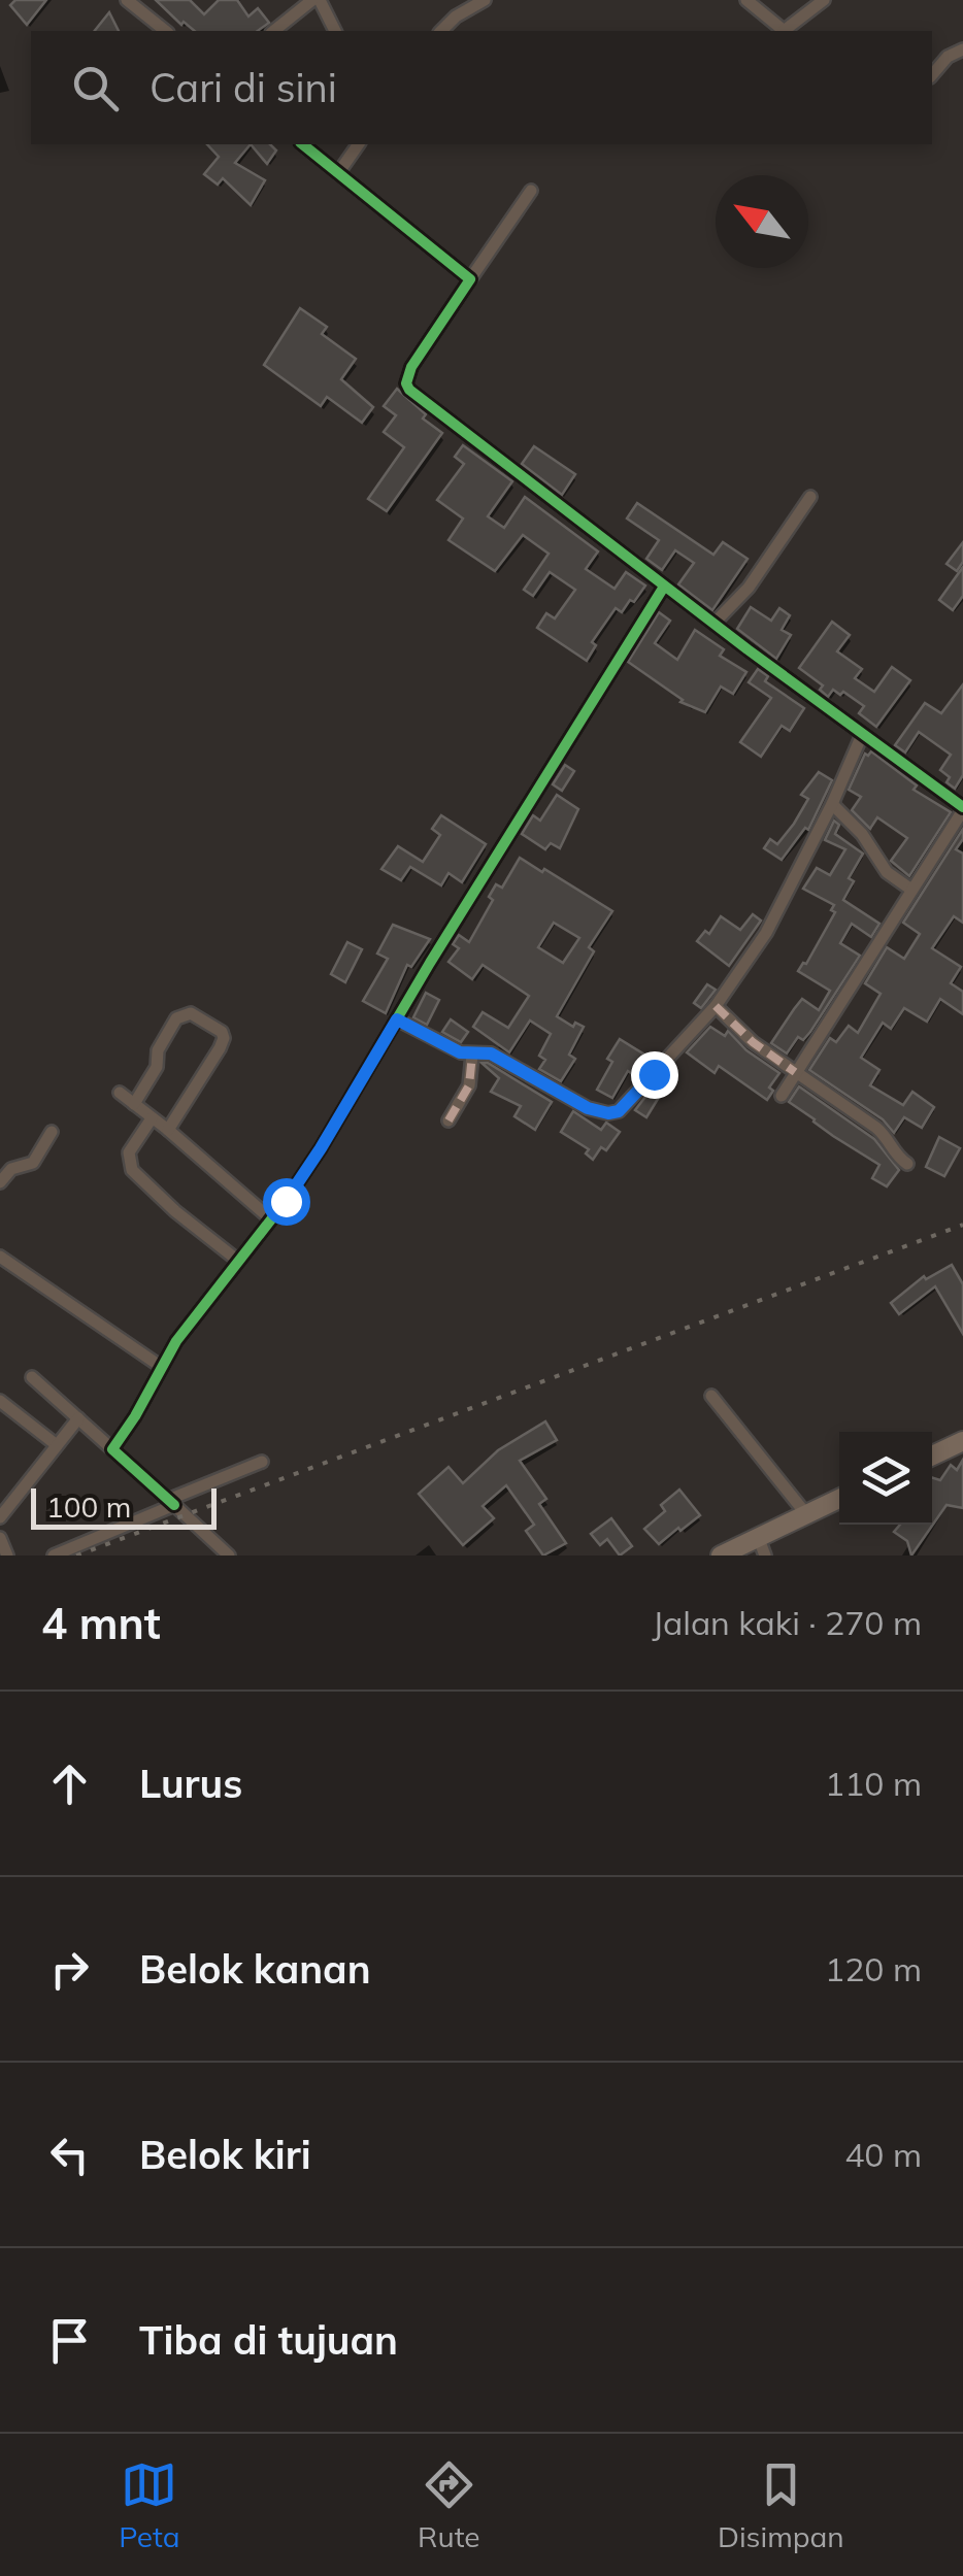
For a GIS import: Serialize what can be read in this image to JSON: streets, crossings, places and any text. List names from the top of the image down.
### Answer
{
  "scale_bar": "100 m",
  "north": "top left",
  "page": {
    "search": "Cari di sini",
    "scale": "100 m",
    "heading": ["4 mnt", "Jalan kaki · 270 m"],
    "list": [
      ["Lurus", "110 m"],
      ["Belok kanan", "120 m"],
      ["Belok kiri", "40 m"],
      "Tiba di tujuan"
    ],
    "nav": ["Peta", "Rute", "Disimpan"]
  }
}
